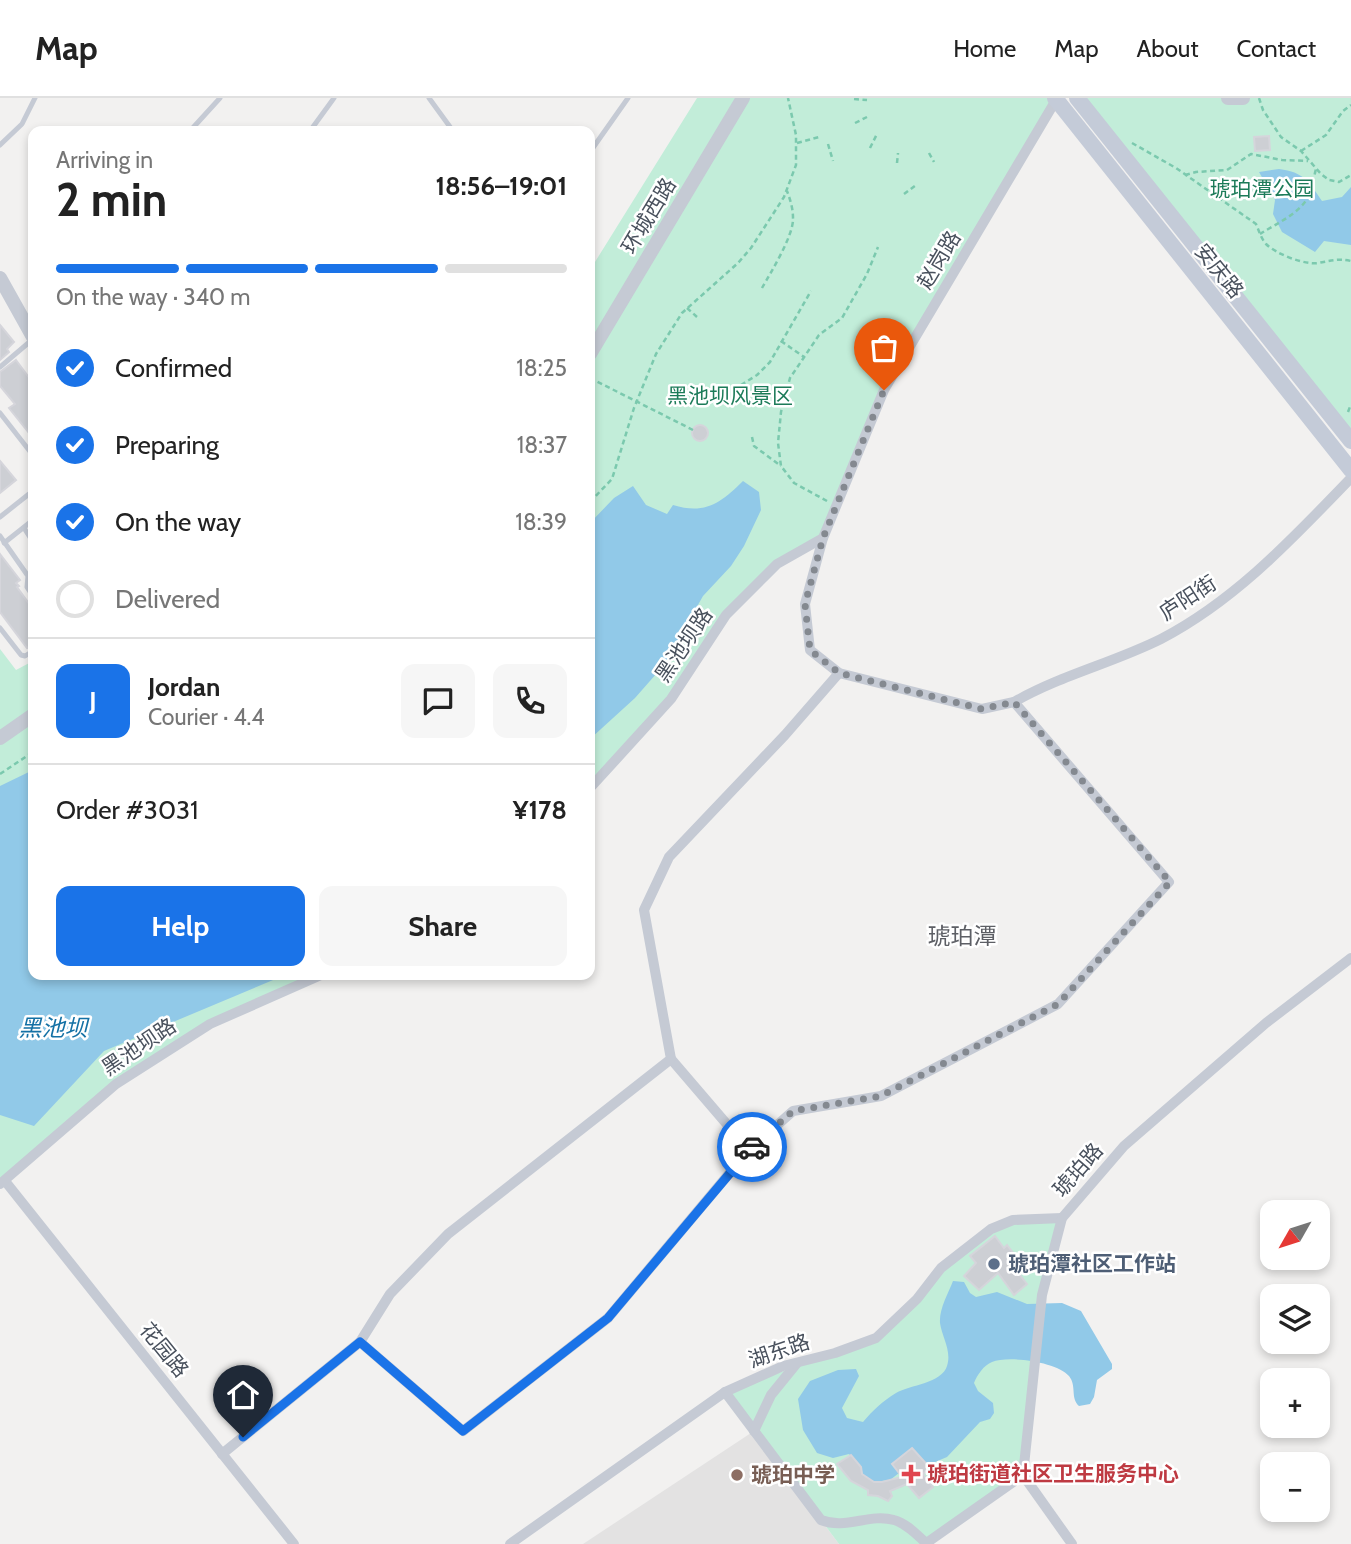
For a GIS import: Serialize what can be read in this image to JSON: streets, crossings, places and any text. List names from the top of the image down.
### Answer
{
  "streets": {
    "main road": ["安庆路"],
    "street": [
      "环城西路",
      "赵岗路",
      "庐阳街",
      "黑池坝路",
      "琥珀路",
      "花园路",
      "湖东路"
    ]
  },
  "crossings": [
    ["赵岗路", "安庆路"],
    ["赵岗路", "庐阳街"],
    ["赵岗路", "黑池坝路"],
    ["黑池坝路", "花园路"],
    ["琥珀路", "湖东路"]
  ],
  "districts": ["琥珀潭"],
  "water": ["黑池坝"],
  "parks": ["琥珀潭公园", "黑池坝风景区"],
  "places": {
    "other": ["琥珀潭社区工作站", "琥珀中学"],
    "health": ["琥珀街道社区卫生服务中心"]
  },
  "north": "bottom left",
  "page": {
    "header": "Map",
    "nav": [
      "Home",
      "Map",
      "About",
      "Contact"
    ],
    "heading": ["2 min", "Arriving in", "18:56–19:01"],
    "panel": [
      "Jordan",
      "Courier · 4.4",
      "Order #3031",
      "¥178"
    ],
    "bar": "On the way · 340 m",
    "list": [
      ["Confirmed", "18:25"],
      ["Preparing", "18:37"],
      ["On the way", "18:39"],
      "Delivered"
    ],
    "round": "J",
    "buttons": ["Help", "Share"],
    "map_buttons": ["+", "−"]
  }
}
